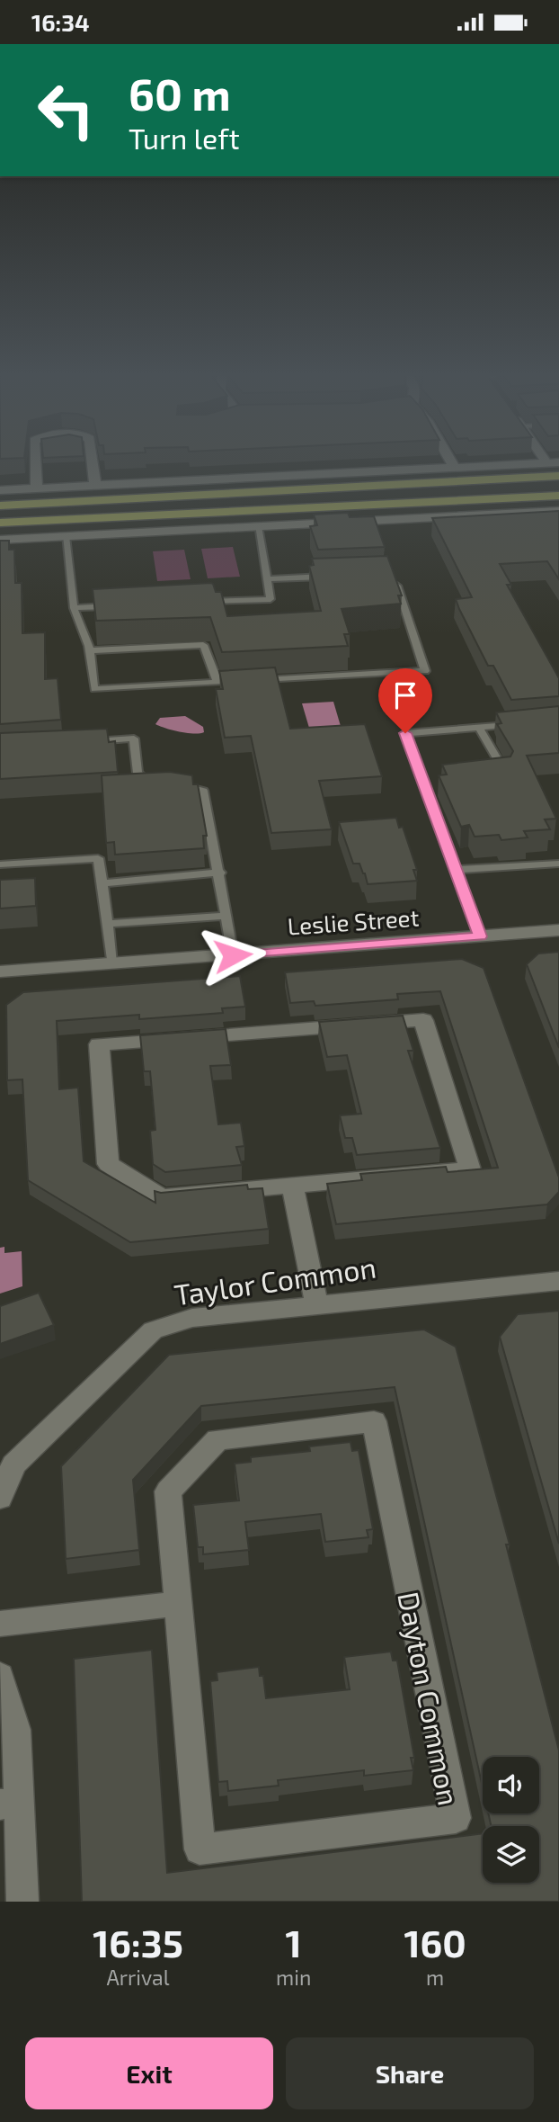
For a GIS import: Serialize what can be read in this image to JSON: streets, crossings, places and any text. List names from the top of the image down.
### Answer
{
  "streets": {
    "street": ["Leslie Street", "Taylor Common", "Dayton Common"]
  },
  "page": {
    "status": "16:34",
    "turn": ["60 m", "Turn left"],
    "eta": [
      "16:35",
      "Arrival",
      "1",
      "min",
      "160",
      "m"
    ],
    "buttons": ["Exit", "Share"]
  }
}
